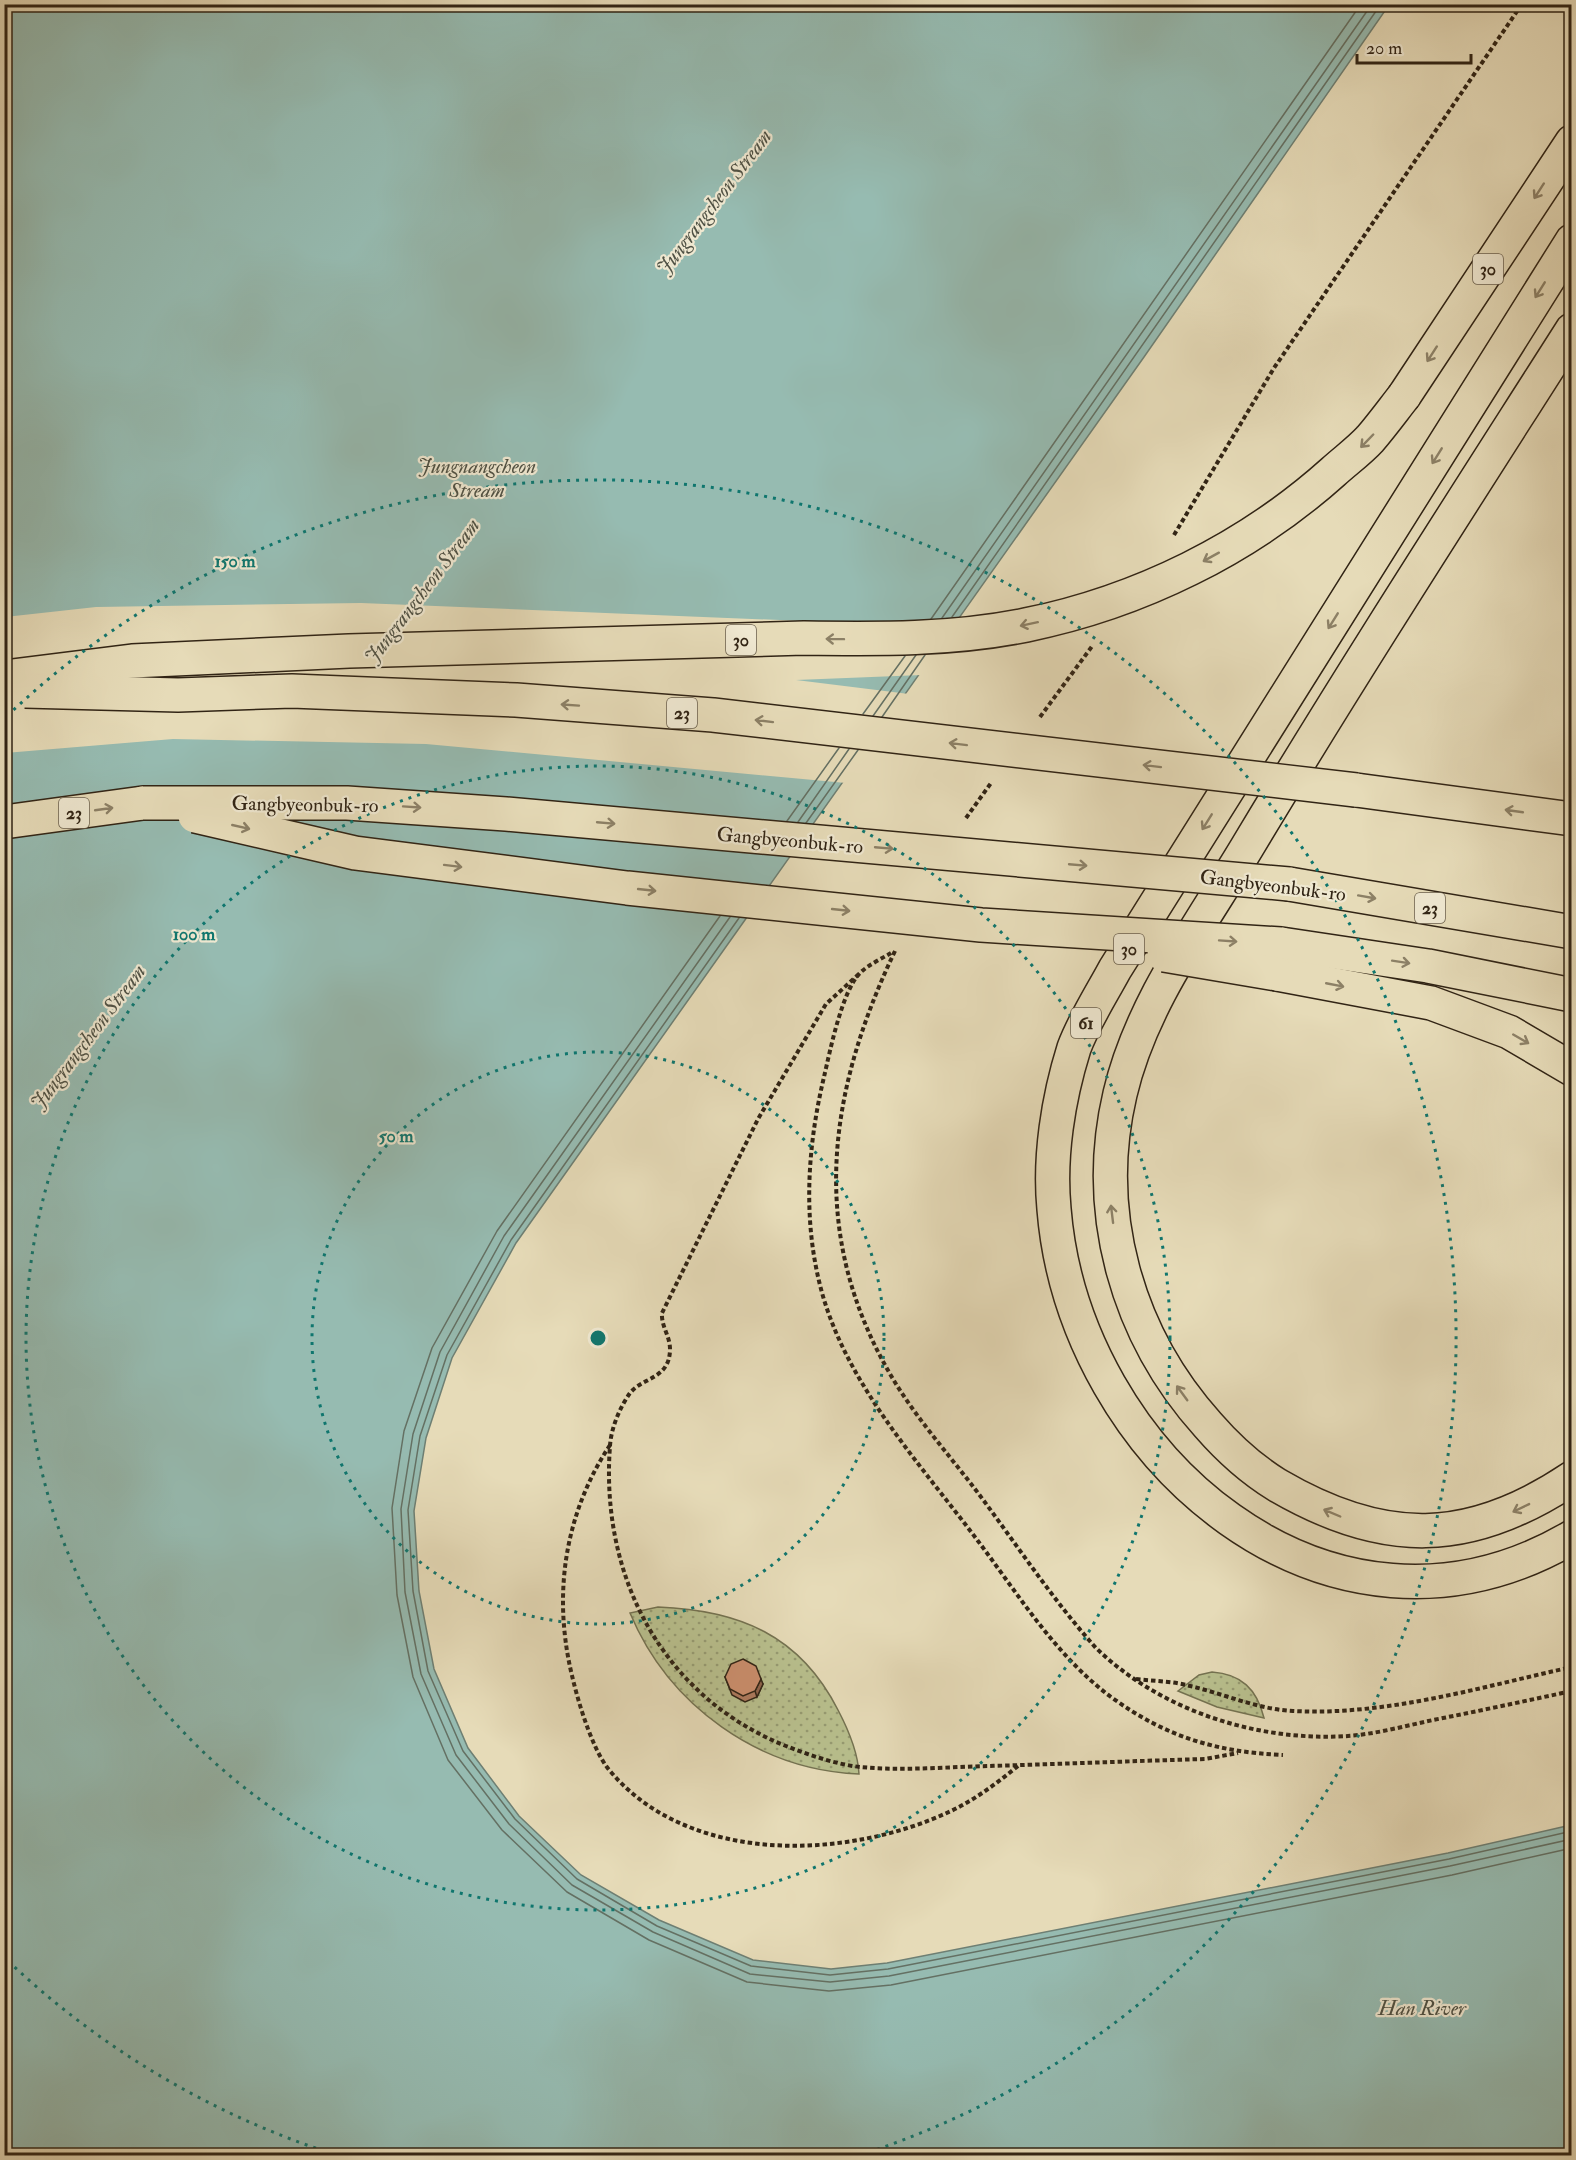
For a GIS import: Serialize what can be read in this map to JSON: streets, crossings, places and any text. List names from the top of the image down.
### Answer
{
  "streets": {
    "highway": [
      "30",
      "23",
      "Gangbyeonbuk-ro",
      "61"
    ]
  },
  "water": ["Jungrangcheon Stream", "Jungnangcheon Stream", "Han River"],
  "scale_bar": "20 m",
  "rings": ["150 m", "100 m", "50 m"]
}
